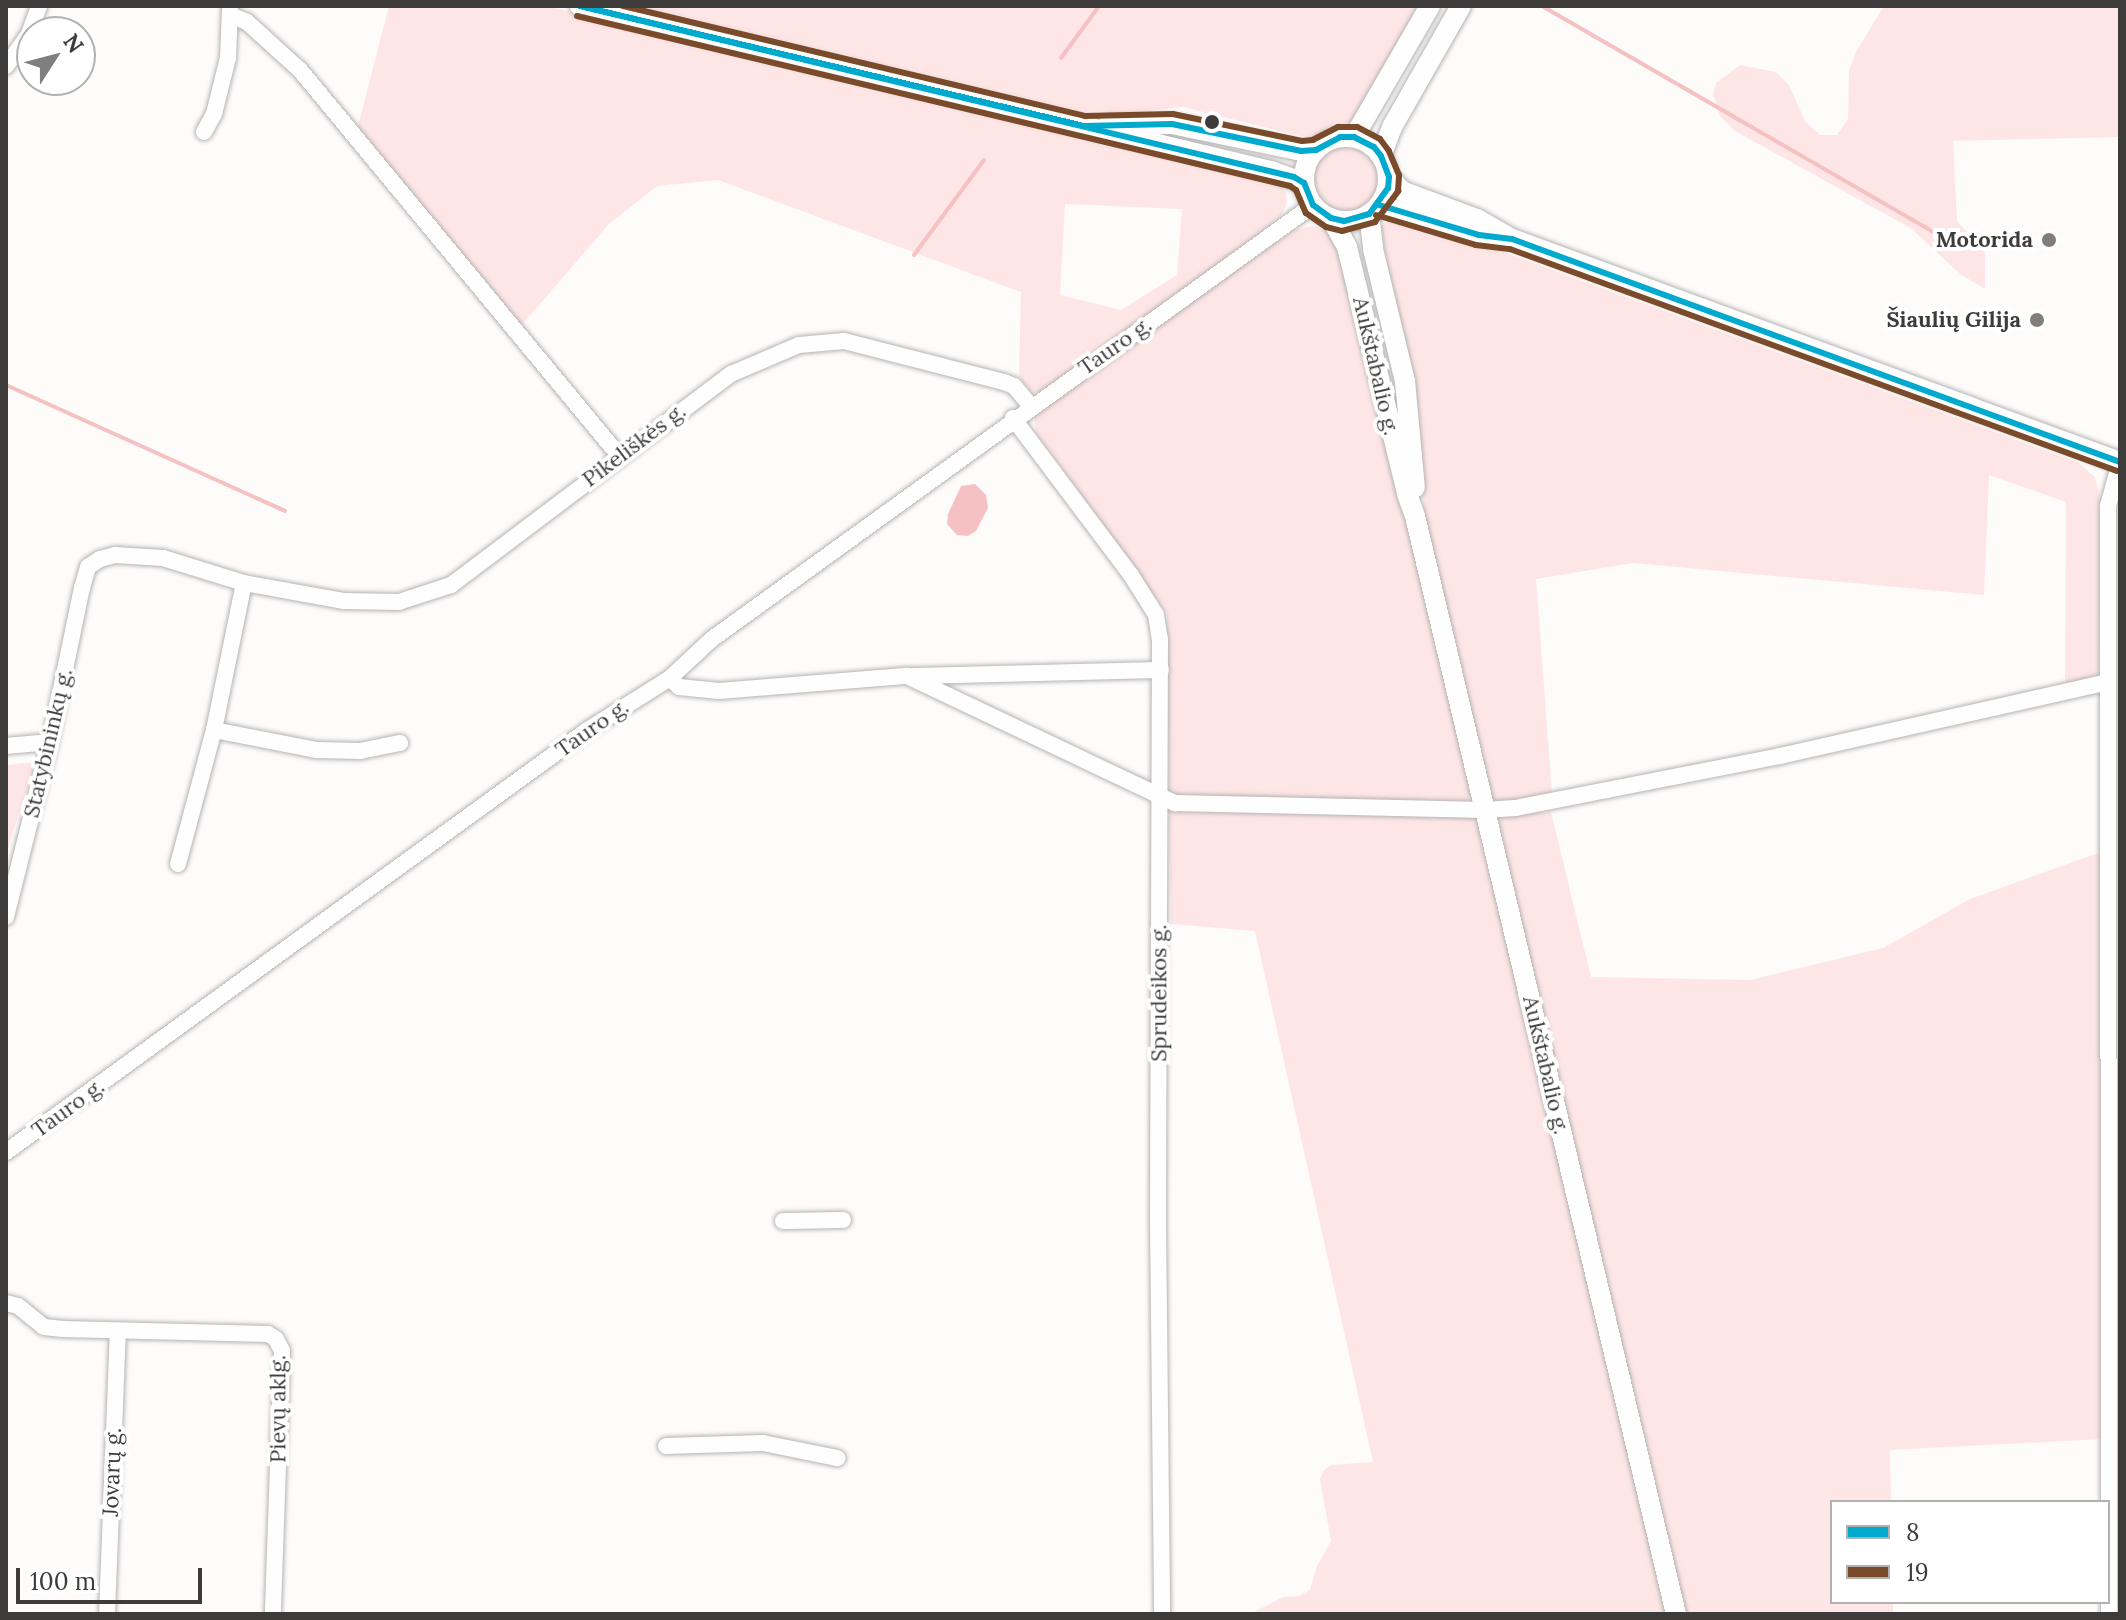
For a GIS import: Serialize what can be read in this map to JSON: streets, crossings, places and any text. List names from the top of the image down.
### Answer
{
  "streets": {
    "main road": ["Aukštabalio g."],
    "street": [
      "Tauro g.",
      "Pikeliškės g.",
      "Statybininkų g.",
      "Sprudeikos g.",
      "Pievų aklg.",
      "Jovarų g."
    ]
  },
  "crossings": [
    ["Tauro g.", "Aukštabalio g."],
    ["Tauro g.", "Pikeliškės g."],
    ["Tauro g.", "Sprudeikos g."],
    ["Pikeliškės g.", "Statybininkų g."],
    ["Pievų aklg.", "Jovarų g."]
  ],
  "places": ["Motorida", "Šiaulių Gilija"],
  "lines": ["transit line 8", "transit line 19"],
  "legend": ["8", "19"],
  "scale_bar": "100 m",
  "north": "top right"
}
